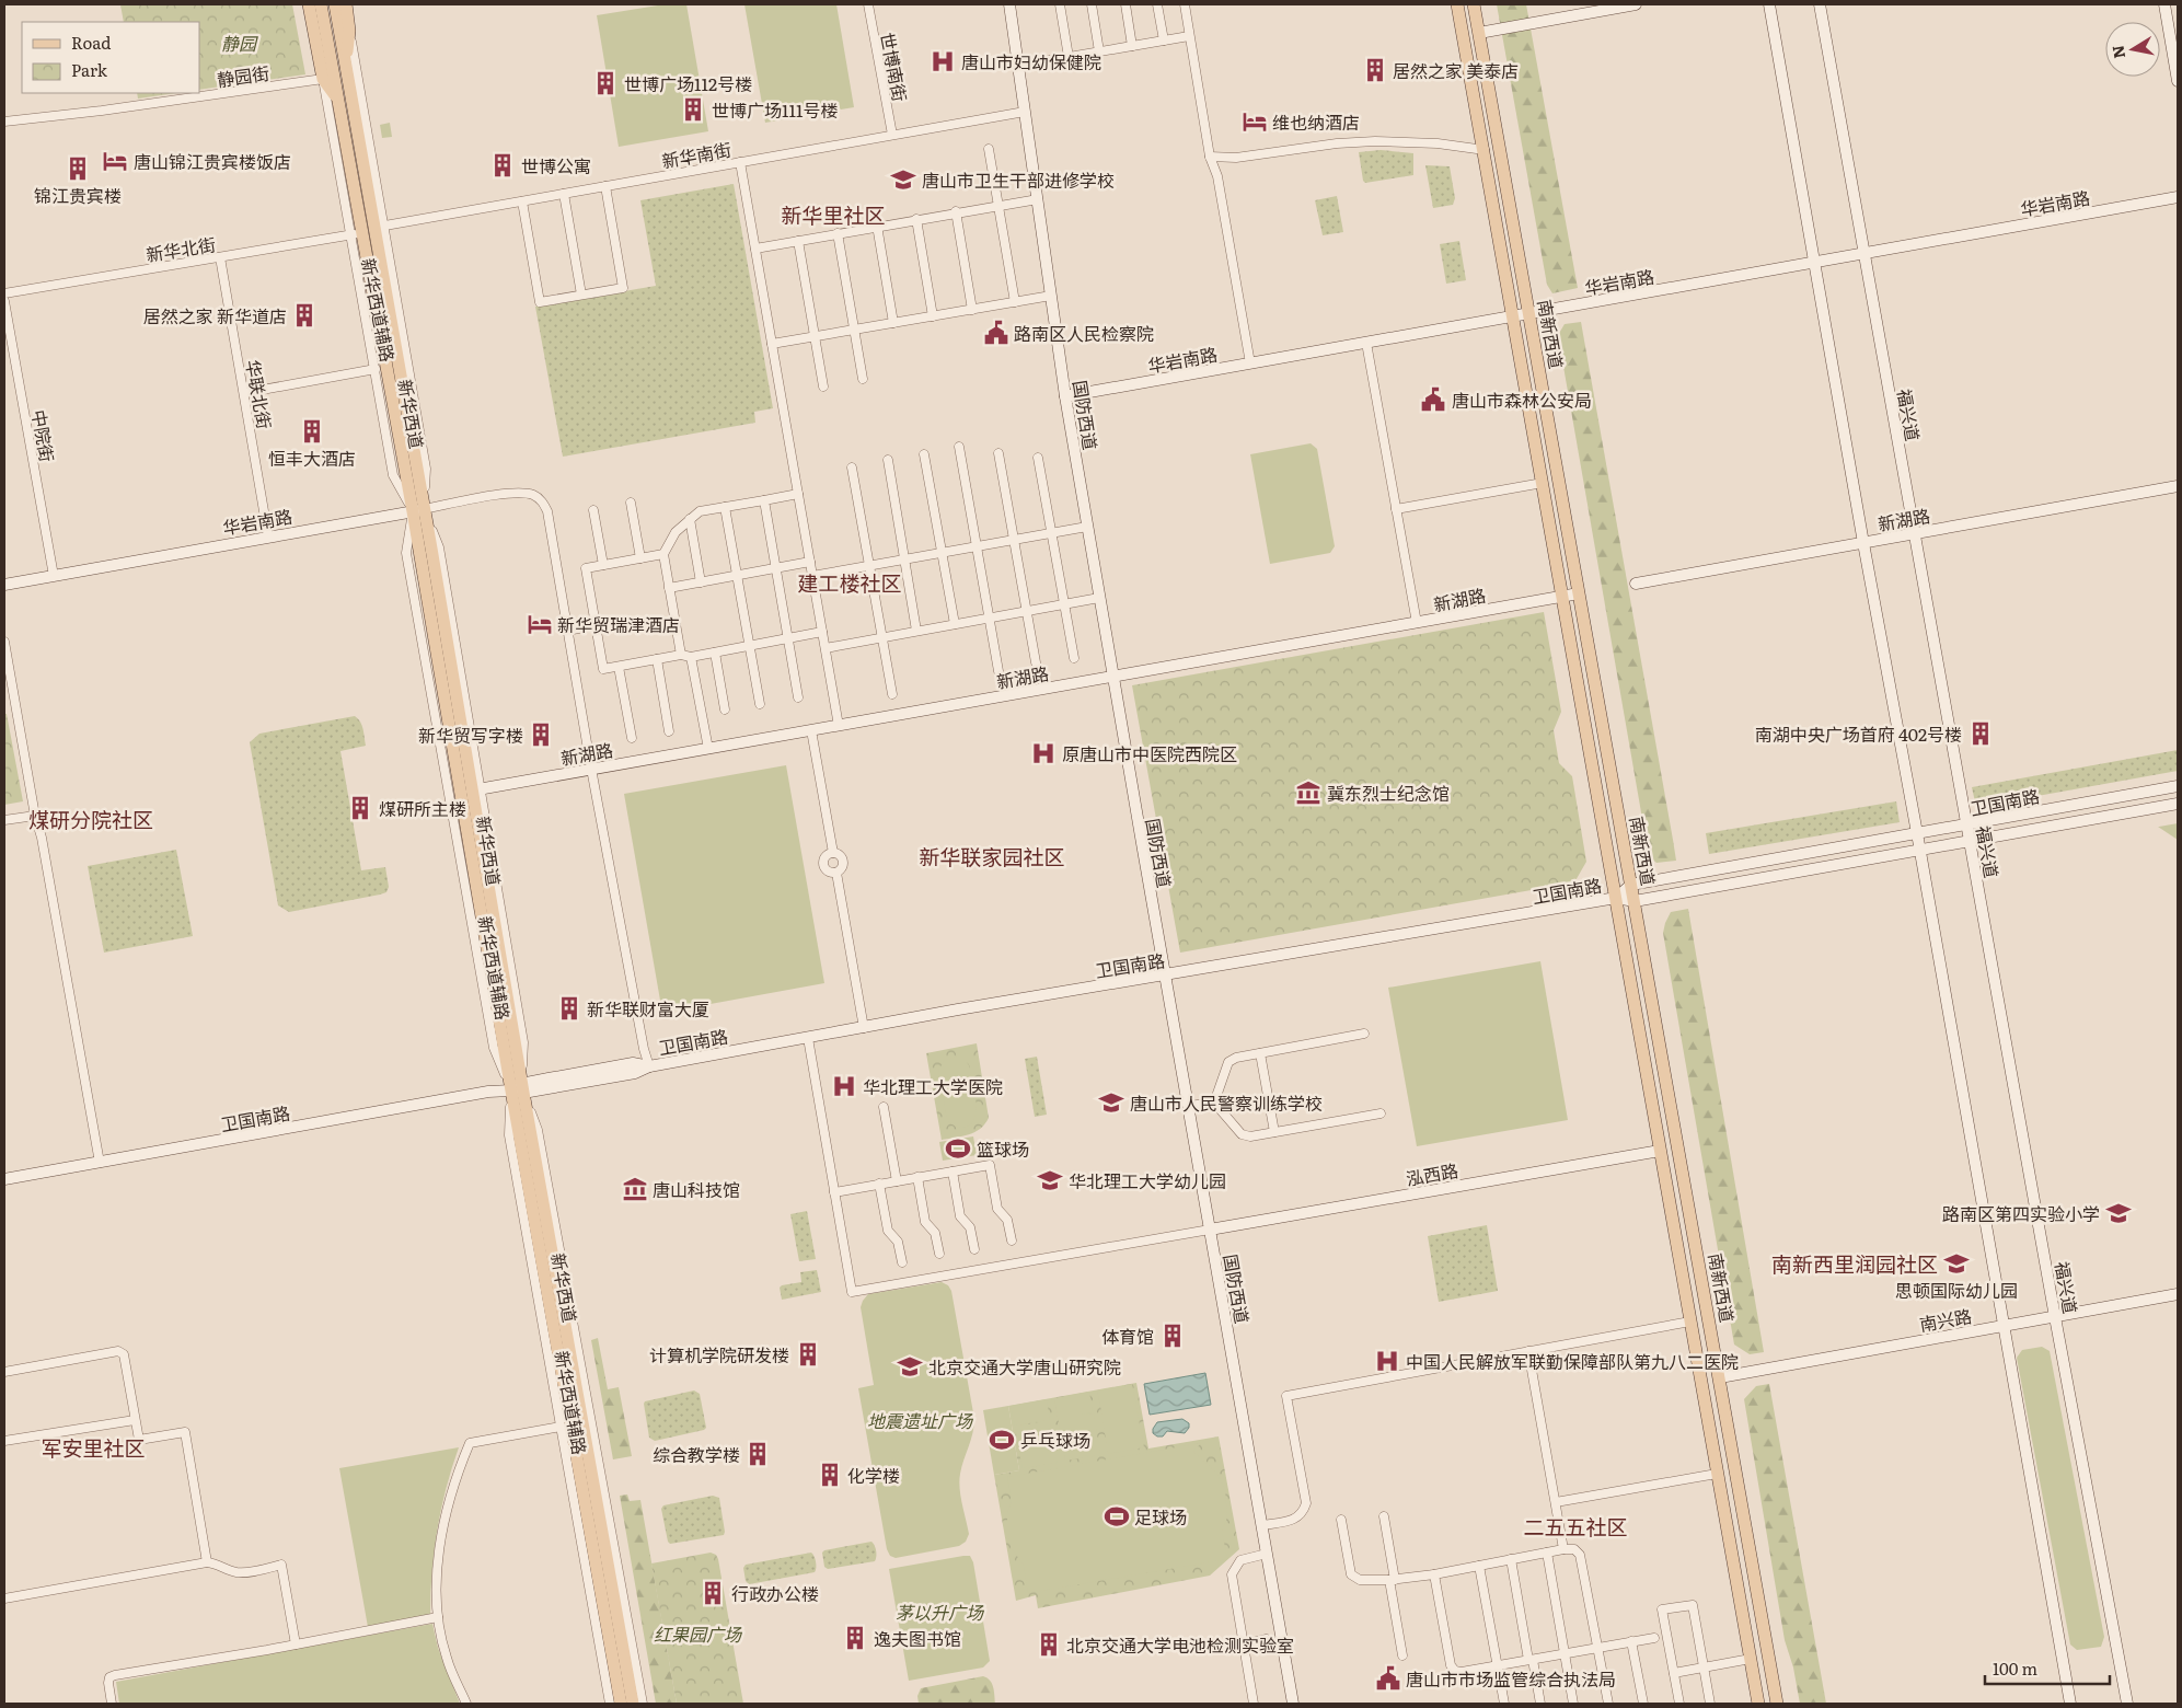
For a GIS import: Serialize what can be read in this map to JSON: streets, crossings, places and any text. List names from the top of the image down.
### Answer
{
  "streets": {
    "main road": ["南新西道", "新华西道"],
    "street": [
      "世博南街",
      "静园街",
      "新华南街",
      "华岩南路",
      "新华北街",
      "新华西道辅路",
      "华联北街",
      "国防西道",
      "福兴道",
      "中院街",
      "新湖路",
      "卫国南路",
      "泓西路",
      "南兴路"
    ]
  },
  "crossings": [
    ["世博南街", "新华南街"],
    ["静园街", "新华西道辅路"],
    ["新华南街", "新华西道"],
    ["新华南街", "国防西道"],
    ["华岩南路", "新华西道辅路"],
    ["华岩南路", "南新西道"],
    ["华岩南路", "华联北街"],
    ["华岩南路", "新华西道"],
    ["华岩南路", "国防西道"],
    ["华岩南路", "福兴道"],
    ["华岩南路", "中院街"],
    ["新华北街", "新华西道辅路"],
    ["新华北街", "华联北街"],
    ["新华北街", "新华西道"],
    ["新华西道辅路", "新华西道"],
    ["新华西道辅路", "卫国南路"],
    ["南新西道", "新湖路"],
    ["南新西道", "卫国南路"],
    ["南新西道", "泓西路"],
    ["南新西道", "南兴路"],
    ["新华西道", "新湖路"],
    ["新华西道", "卫国南路"],
    ["国防西道", "新湖路"],
    ["国防西道", "卫国南路"],
    ["国防西道", "泓西路"],
    ["福兴道", "新湖路"],
    ["福兴道", "卫国南路"],
    ["福兴道", "南兴路"]
  ],
  "districts": [
    "新华里社区",
    "建工楼社区",
    "煤研分院社区",
    "新华联家园社区",
    "南新西里润园社区",
    "军安里社区",
    "二五五社区"
  ],
  "parks": [
    "静园",
    "地震遗址广场",
    "茅以升广场",
    "红果园广场"
  ],
  "places": {
    "hospital": [
      "唐山市妇幼保健院",
      "原唐山市中医院西院区",
      "华北理工大学医院",
      "中国人民解放军联勤保障部队第九八二医院"
    ],
    "building": [
      "居然之家 美泰店",
      "世博广场112号楼",
      "世博广场111号楼",
      "世博公寓",
      "锦江贵宾楼",
      "居然之家 新华道店",
      "恒丰大酒店",
      "南湖中央广场首府 402号楼",
      "新华贸写字楼",
      "煤研所主楼",
      "新华联财富大厦",
      "体育馆",
      "计算机学院研发楼",
      "综合教学楼",
      "化学楼",
      "行政办公楼",
      "逸夫图书馆",
      "北京交通大学电池检测实验室"
    ],
    "hotel": ["维也纳酒店", "唐山锦江贵宾楼饭店", "新华贸瑞津酒店"],
    "school or university": [
      "唐山市卫生干部进修学校",
      "唐山市人民警察训练学校",
      "华北理工大学幼儿园",
      "路南区第四实验小学",
      "思顿国际幼儿园",
      "北京交通大学唐山研究院"
    ],
    "public building": ["路南区人民检察院", "唐山市森林公安局", "唐山市市场监管综合执法局"],
    "museum": ["冀东烈士纪念馆", "唐山科技馆"],
    "sports": ["篮球场", "乒乓球场", "足球场"]
  },
  "legend": ["Road", "Park"],
  "scale_bar": "100 m",
  "north": "left"
}
